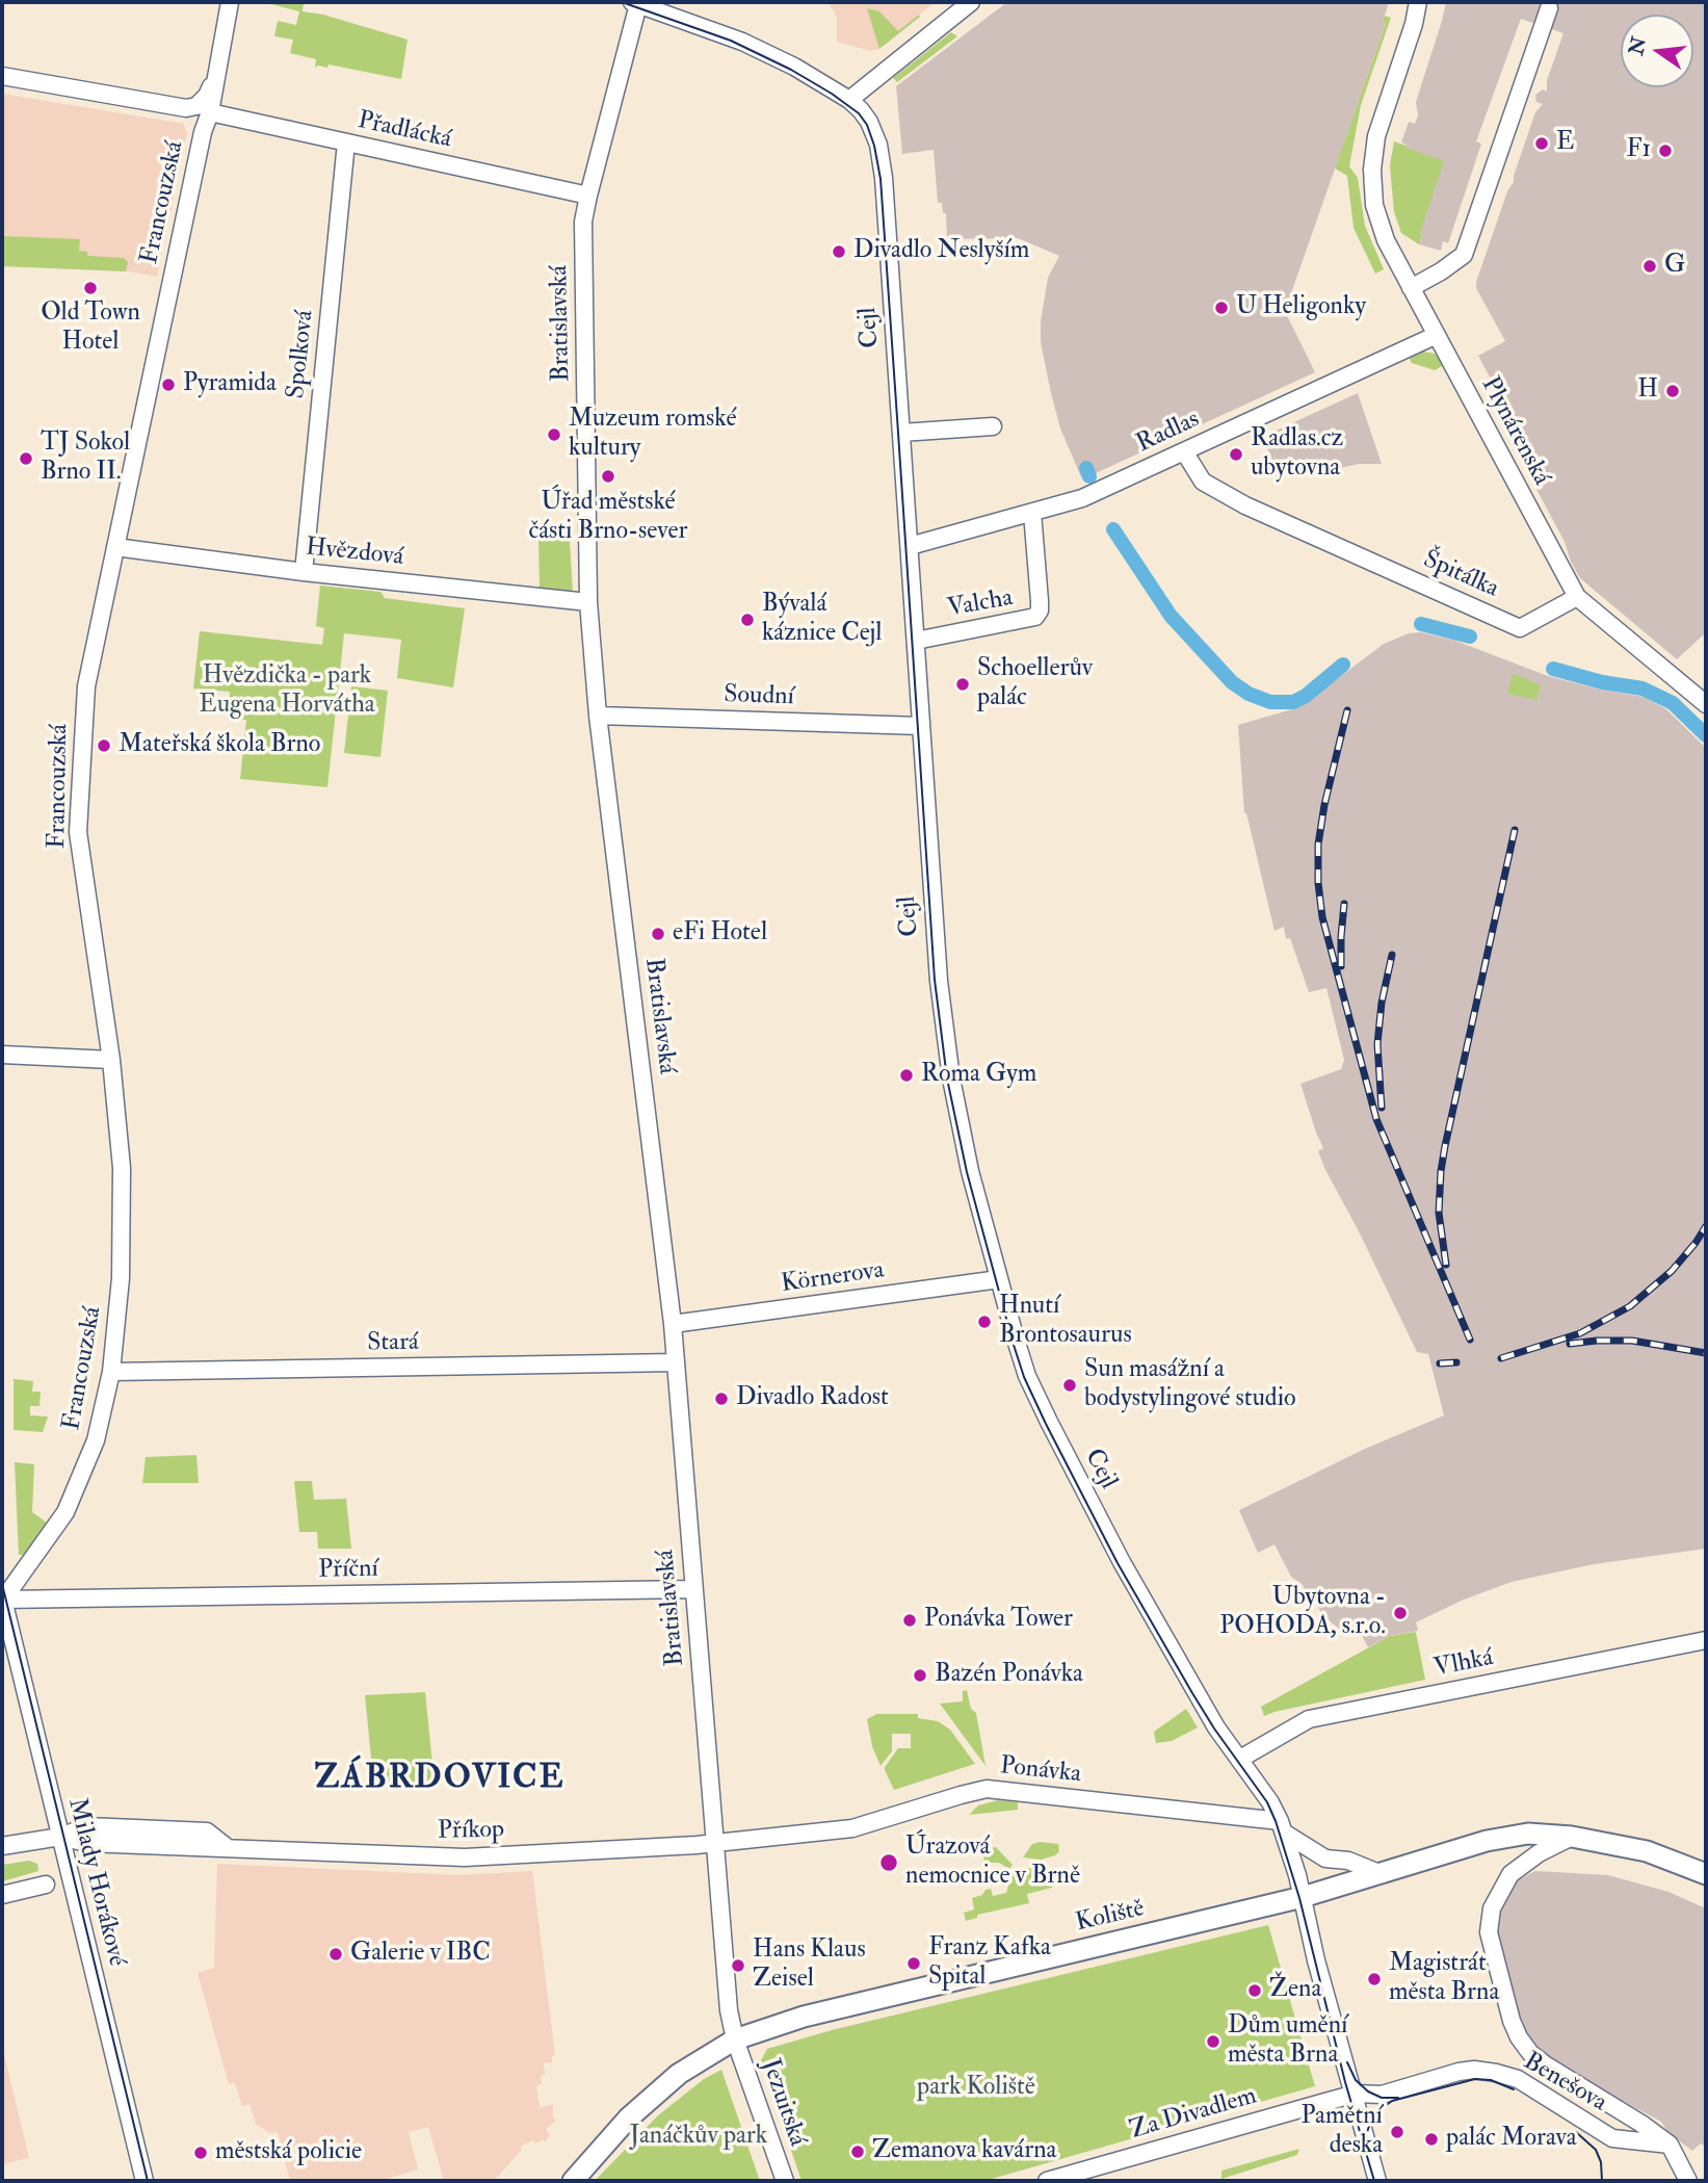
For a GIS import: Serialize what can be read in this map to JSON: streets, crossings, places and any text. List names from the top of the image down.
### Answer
{
  "streets": {
    "main road": ["Koliště"],
    "street": [
      "Přadlácká",
      "Francouzská",
      "Bratislavská",
      "Cejl",
      "Spolková",
      "Plynárenská",
      "Radlas",
      "Hvězdová",
      "Špitálka",
      "Valcha",
      "Soudní",
      "Körnerova",
      "Stará",
      "Příční",
      "Vlhká",
      "Ponávka",
      "Příkop",
      "Milady Horákové",
      "Benešova",
      "Jezuitská",
      "Za Divadlem"
    ]
  },
  "crossings": [
    ["Přadlácká", "Francouzská"],
    ["Přadlácká", "Bratislavská"],
    ["Přadlácká", "Spolková"],
    ["Francouzská", "Hvězdová"],
    ["Francouzská", "Stará"],
    ["Francouzská", "Příční"],
    ["Francouzská", "Milady Horákové"],
    ["Bratislavská", "Cejl"],
    ["Bratislavská", "Hvězdová"],
    ["Bratislavská", "Soudní"],
    ["Bratislavská", "Körnerova"],
    ["Bratislavská", "Stará"],
    ["Bratislavská", "Příční"],
    ["Bratislavská", "Ponávka"],
    ["Bratislavská", "Příkop"],
    ["Bratislavská", "Koliště"],
    ["Bratislavská", "Jezuitská"],
    ["Cejl", "Radlas"],
    ["Cejl", "Valcha"],
    ["Cejl", "Soudní"],
    ["Cejl", "Körnerova"],
    ["Cejl", "Vlhká"],
    ["Cejl", "Ponávka"],
    ["Cejl", "Koliště"],
    ["Cejl", "Benešova"],
    ["Cejl", "Za Divadlem"],
    ["Spolková", "Hvězdová"],
    ["Plynárenská", "Radlas"],
    ["Plynárenská", "Špitálka"],
    ["Radlas", "Špitálka"],
    ["Radlas", "Valcha"],
    ["Příční", "Milady Horákové"],
    ["Ponávka", "Příkop"],
    ["Příkop", "Milady Horákové"],
    ["Koliště", "Jezuitská"],
    ["Benešova", "Za Divadlem"]
  ],
  "districts": ["ZÁBRDOVICE"],
  "parks": ["Hvězdička - park Eugena Horvátha", "park Koliště", "Janáčkův park"],
  "places": [
    "E",
    "F1",
    "Divadlo Neslyším",
    "G",
    "Old Town Hotel",
    "U Heligonky",
    "Pyramida",
    "H",
    "Muzeum romské kultury",
    "Radlas.cz ubytovna",
    "TJ Sokol Brno II.",
    "Úřad městské části Brno-sever",
    "Bývalá káznice Cejl",
    "Schoellerův palác",
    "Mateřská škola Brno",
    "eFi Hotel",
    "Roma Gym",
    "Hnutí Brontosaurus",
    "Sun masážní a bodystylingové studio",
    "Divadlo Radost",
    "Ubytovna - POHODA, s.r.o.",
    "Ponávka Tower",
    "Bazén Ponávka",
    "Úrazová nemocnice v Brně",
    "Galerie v IBC",
    "Franz Kafka Spital",
    "Hans Klaus Zeisel",
    "Magistrát města Brna",
    "Žena",
    "Dům umění města Brna",
    "Pamětní deska",
    "palác Morava",
    "Zemanova kavárna",
    "městská policie"
  ],
  "north": "left"
}
